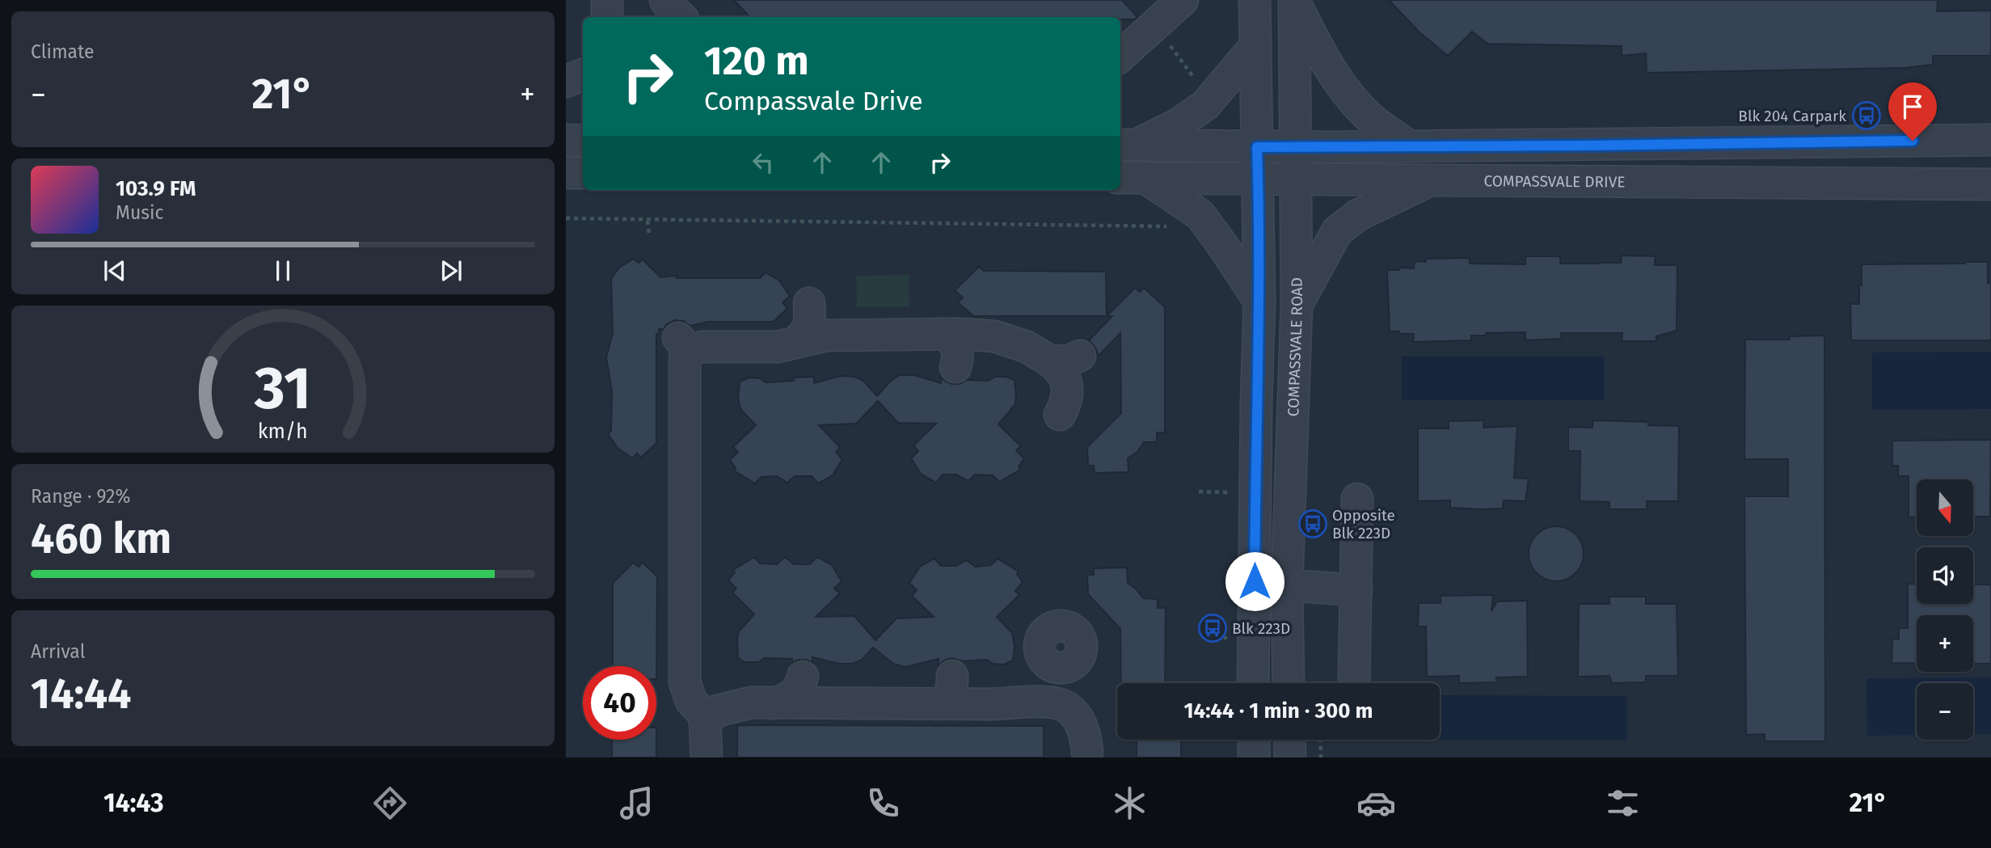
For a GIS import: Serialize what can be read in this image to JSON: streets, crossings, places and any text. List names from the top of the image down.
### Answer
{
  "streets": {
    "street": ["COMPASSVALE DRIVE", "COMPASSVALE ROAD"]
  },
  "crossings": [
    ["COMPASSVALE DRIVE", "COMPASSVALE ROAD"]
  ],
  "places": {
    "bus stop": ["Blk 204 Carpark", "Opposite Blk 223D", "Blk 223D"]
  },
  "north": "bottom",
  "page": {
    "tile": [
      "Climate",
      ["Range · 92%", "460 km"],
      ["Arrival", "14:44"]
    ],
    "turn": ["120 m", "Compassvale Drive"],
    "heat": ["−", "21°", "+"],
    "song": ["103.9 FM", "Music"],
    "map_buttons": ["+", "−"],
    "limit": "40",
    "trip": "14:44 · 1 min · 300 m",
    "tabs": ["14:43", "21°"],
    "gauge": ["31", "km/h"]
  }
}
